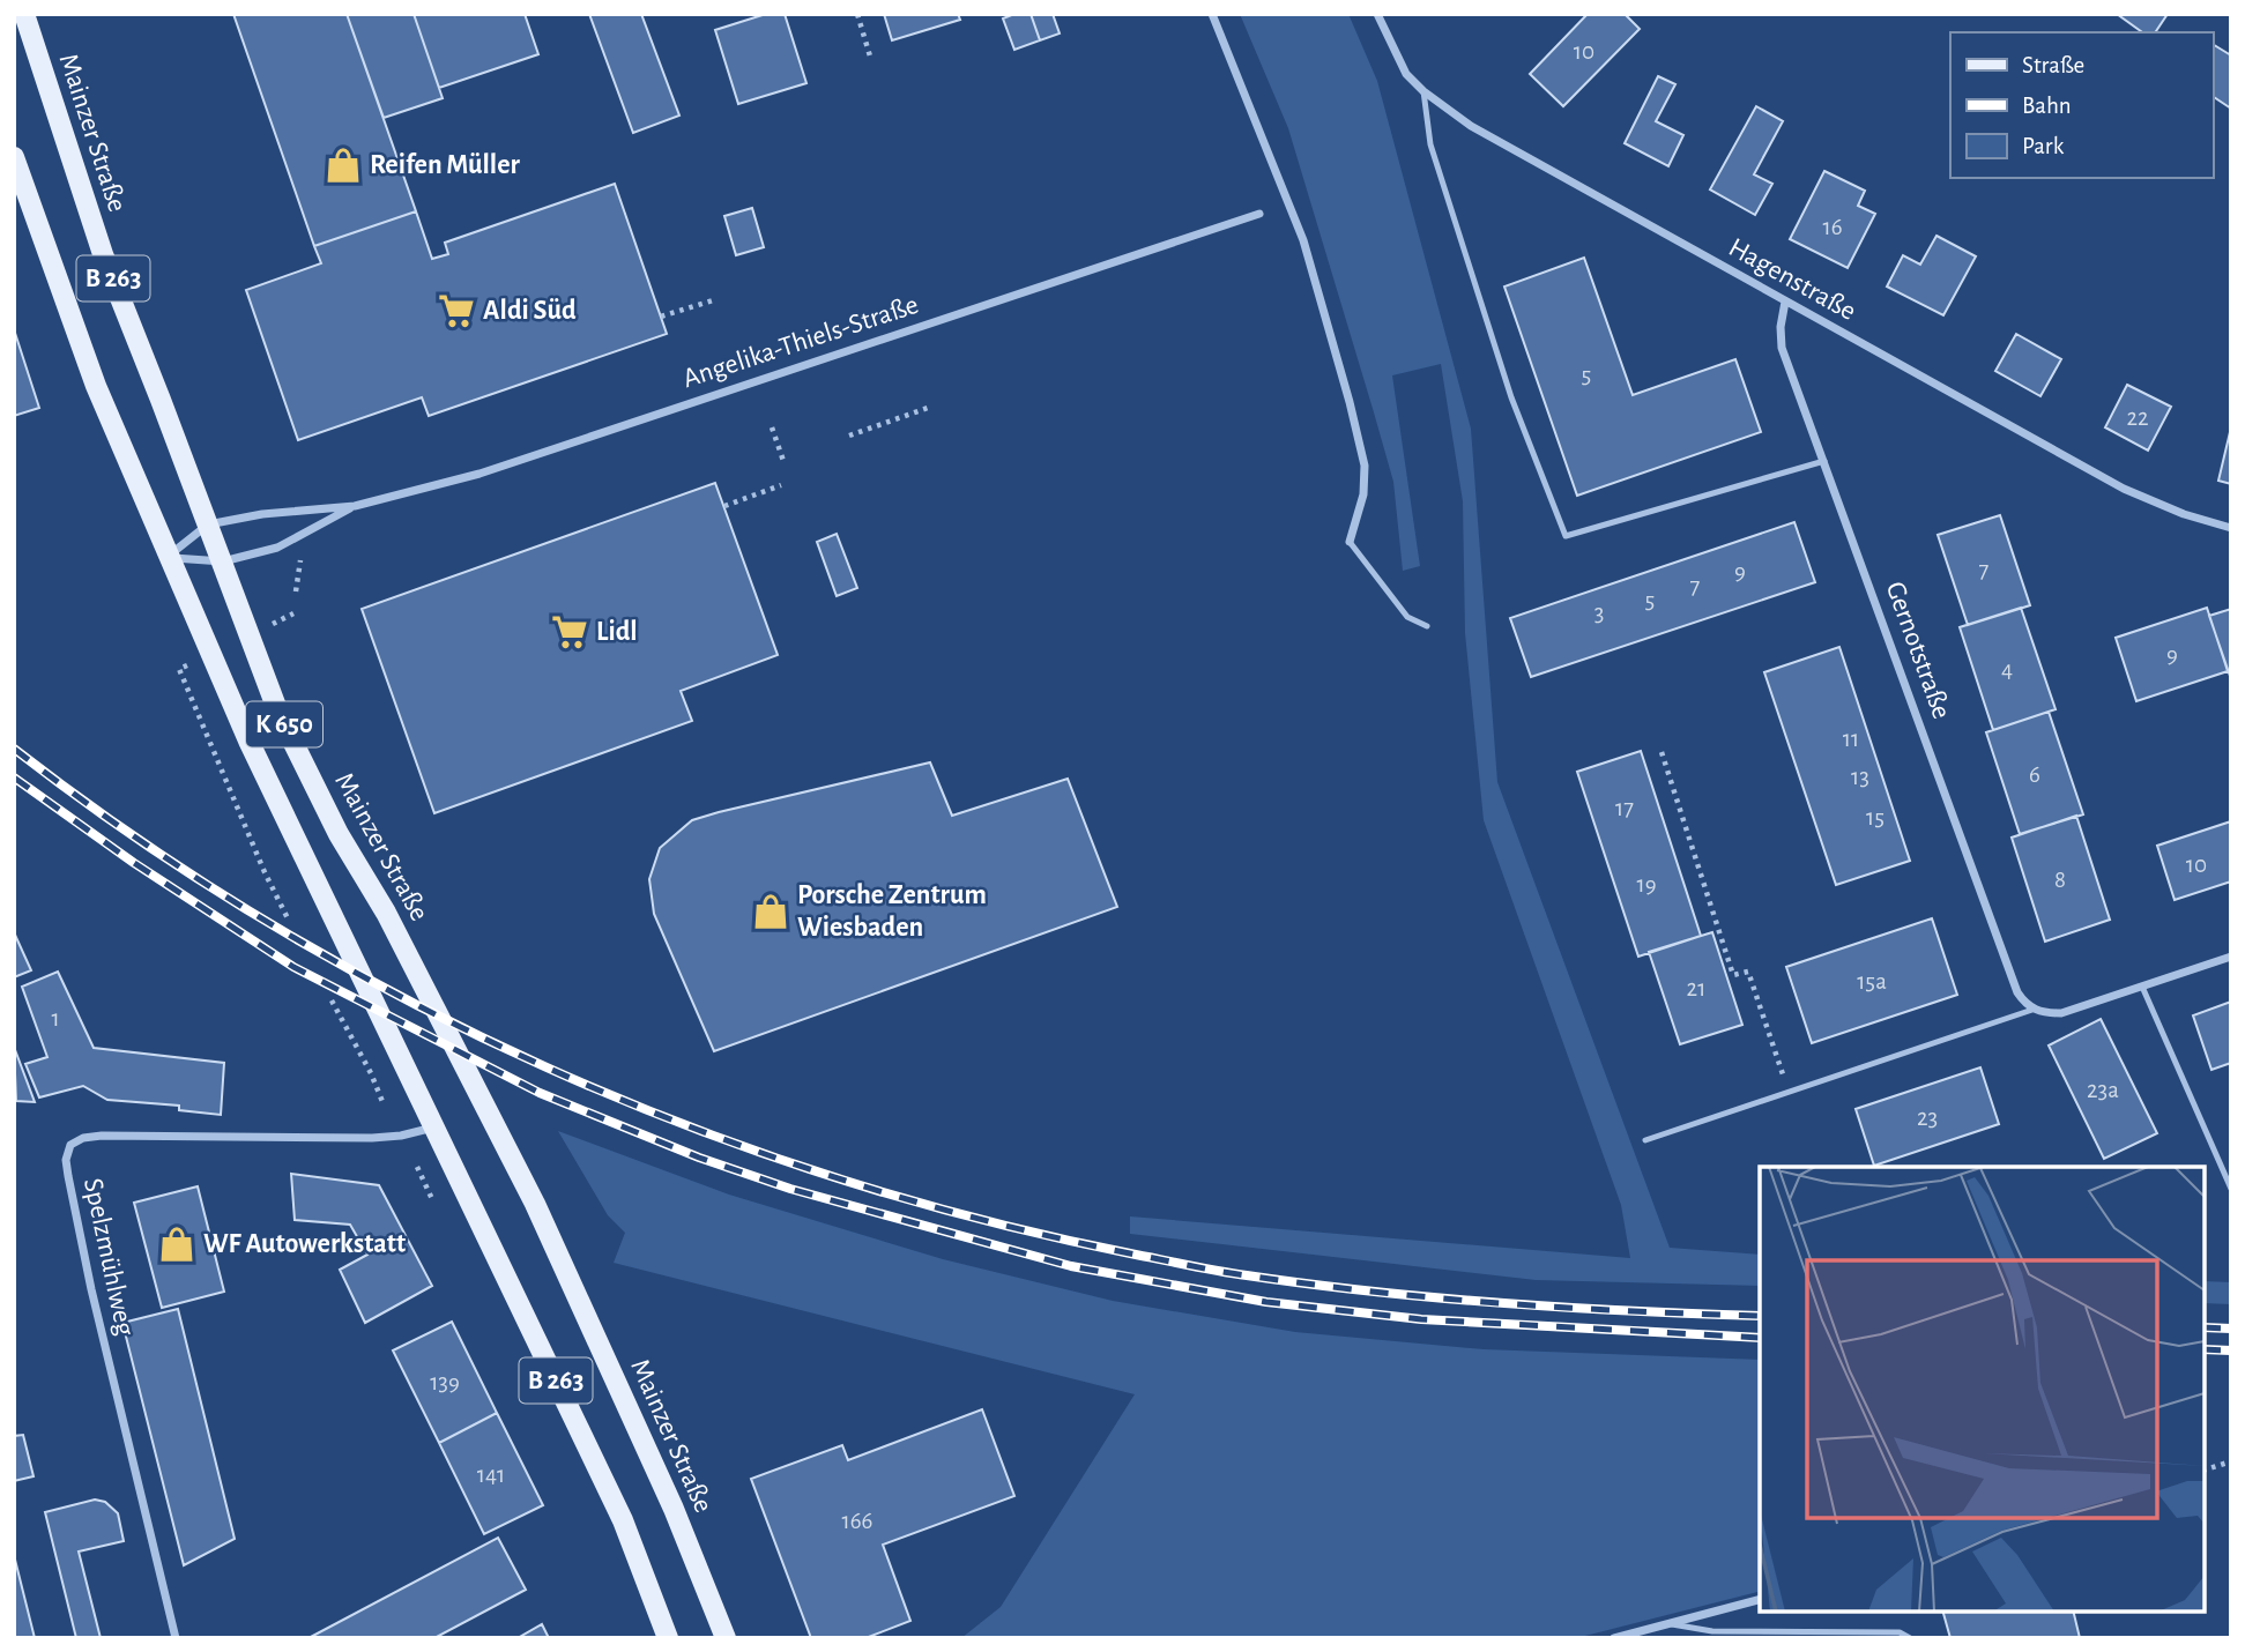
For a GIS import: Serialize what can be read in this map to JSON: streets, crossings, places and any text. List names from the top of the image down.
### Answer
{
  "streets": {
    "main road": ["Mainzer Straße", "B 263", "K 650"],
    "street": [
      "Hagenstraße",
      "Angelika-Thiels-Straße",
      "Gernotstraße",
      "Spelzmühlweg"
    ]
  },
  "crossings": [
    ["Mainzer Straße", "Angelika-Thiels-Straße"],
    ["B 263", "Angelika-Thiels-Straße"],
    ["B 263", "K 650"],
    ["B 263", "Spelzmühlweg"],
    ["Hagenstraße", "Gernotstraße"],
    ["Angelika-Thiels-Straße", "K 650"],
    ["K 650", "Spelzmühlweg"]
  ],
  "places": {
    "shop": ["Reifen Müller", "Porsche Zentrum Wiesbaden", "WF Autowerkstatt"],
    "supermarket": ["Aldi Süd", "Lidl"]
  },
  "house_numbers": [
    "10",
    "16",
    "5",
    "22",
    "7",
    "9",
    "7",
    "5",
    "3",
    "9",
    "4",
    "11",
    "6",
    "13",
    "17",
    "15",
    "10",
    "8",
    "19",
    "15a",
    "21",
    "1",
    "23a",
    "23",
    "139",
    "141",
    "166"
  ],
  "legend": ["Straße", "Bahn", "Park"]
}
